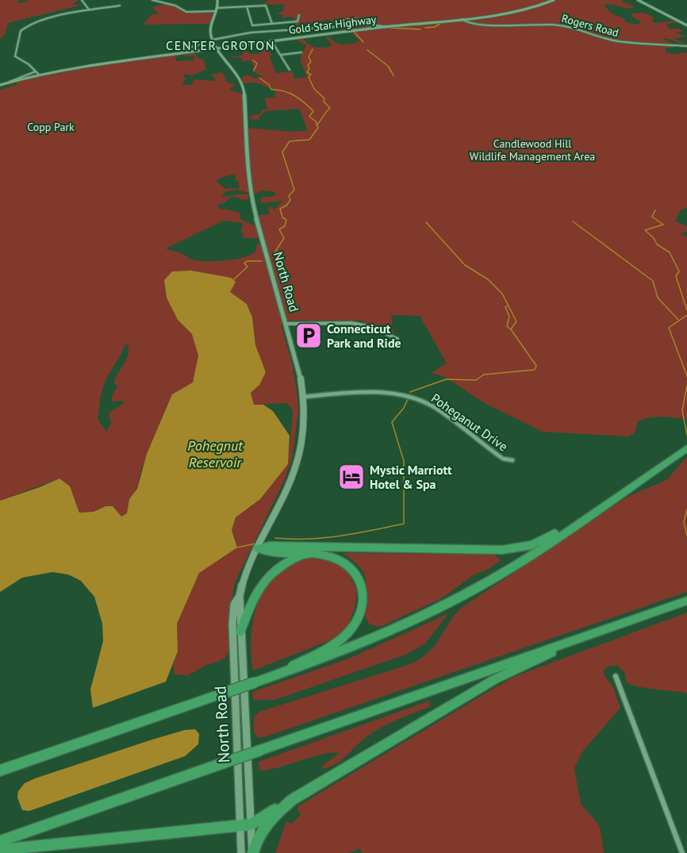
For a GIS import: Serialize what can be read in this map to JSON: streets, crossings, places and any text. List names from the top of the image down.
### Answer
{
  "streets": {
    "main road": ["Gold Star Highway", "North Road"],
    "street": ["Rogers Road", "Poheganut Drive"]
  },
  "crossings": [
    ["Gold Star Highway", "Rogers Road"],
    ["Gold Star Highway", "North Road"],
    ["North Road", "Poheganut Drive"]
  ],
  "districts": ["CENTER GROTON"],
  "water": ["Pohegnut Reservoir"],
  "parks": ["Copp Park", "Candlewood Hill Wildlife Management Area"],
  "places": {
    "parking": ["Connecticut Park and Ride"],
    "hotel": ["Mystic Marriott Hotel & Spa"]
  }
}
